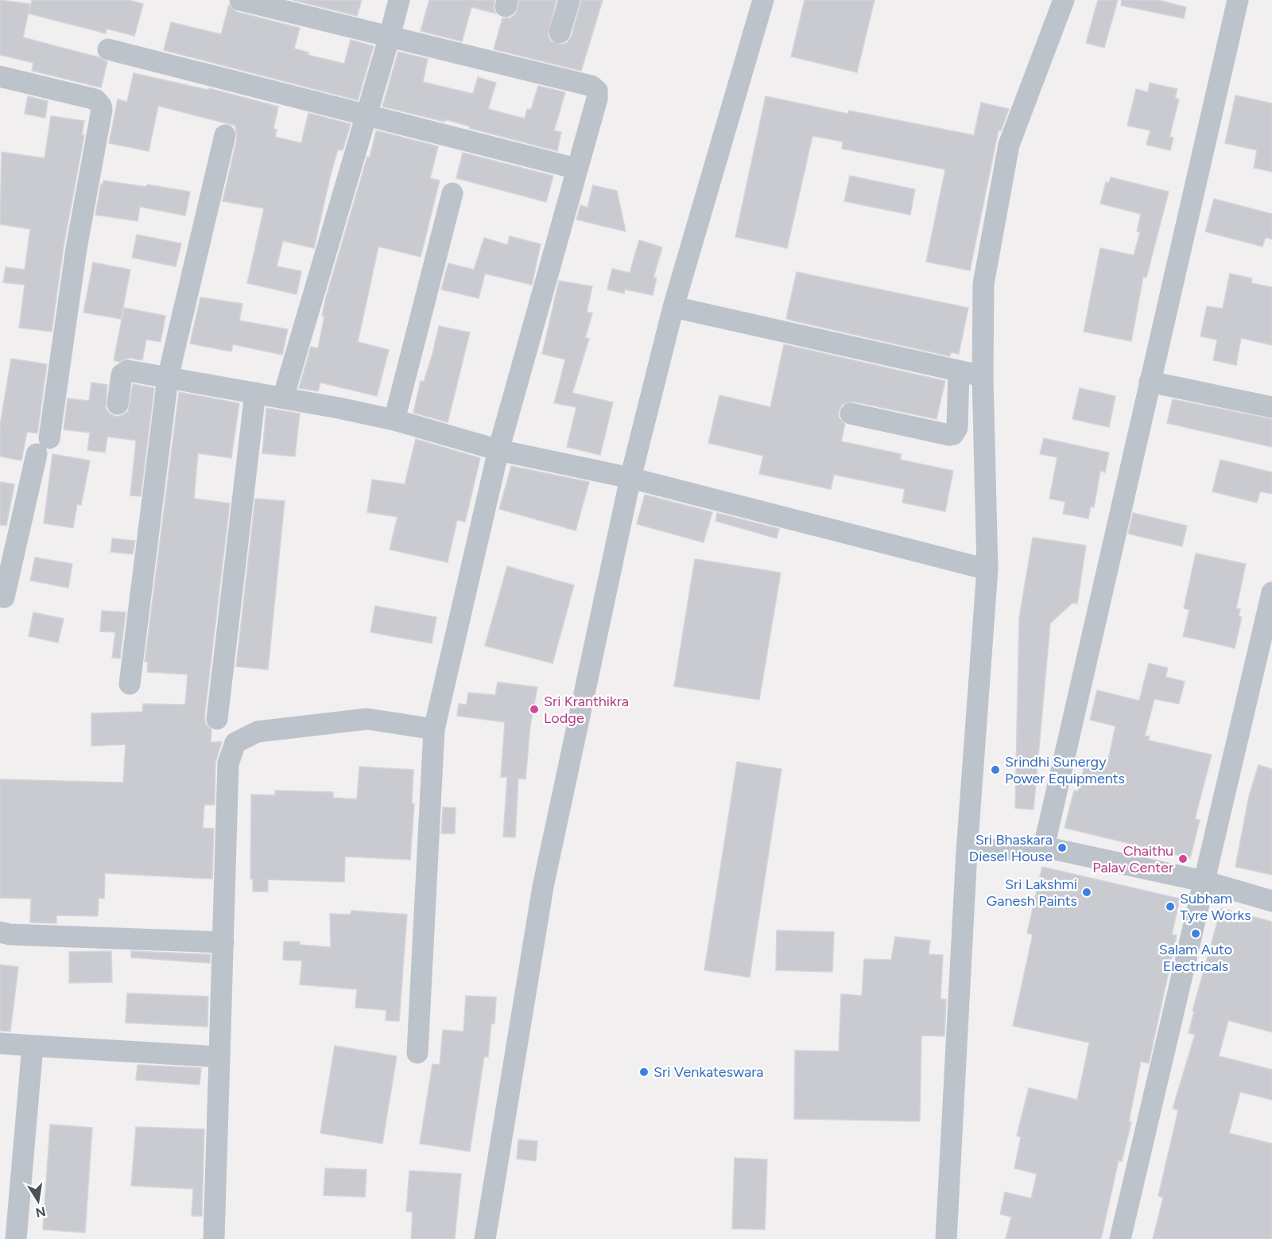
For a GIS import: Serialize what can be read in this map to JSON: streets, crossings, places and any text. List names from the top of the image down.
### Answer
{
  "places": [
    "Sri Kranthikra Lodge",
    "Srindhi Sunergy Power Equipments",
    "Sri Bhaskara Diesel House",
    "Chaithu Palav Center",
    "Sri Lakshmi Ganesh Paints",
    "Subham Tyre Works",
    "Salam Auto Electricals",
    "Sri Venkateswara"
  ],
  "north": "bottom"
}
